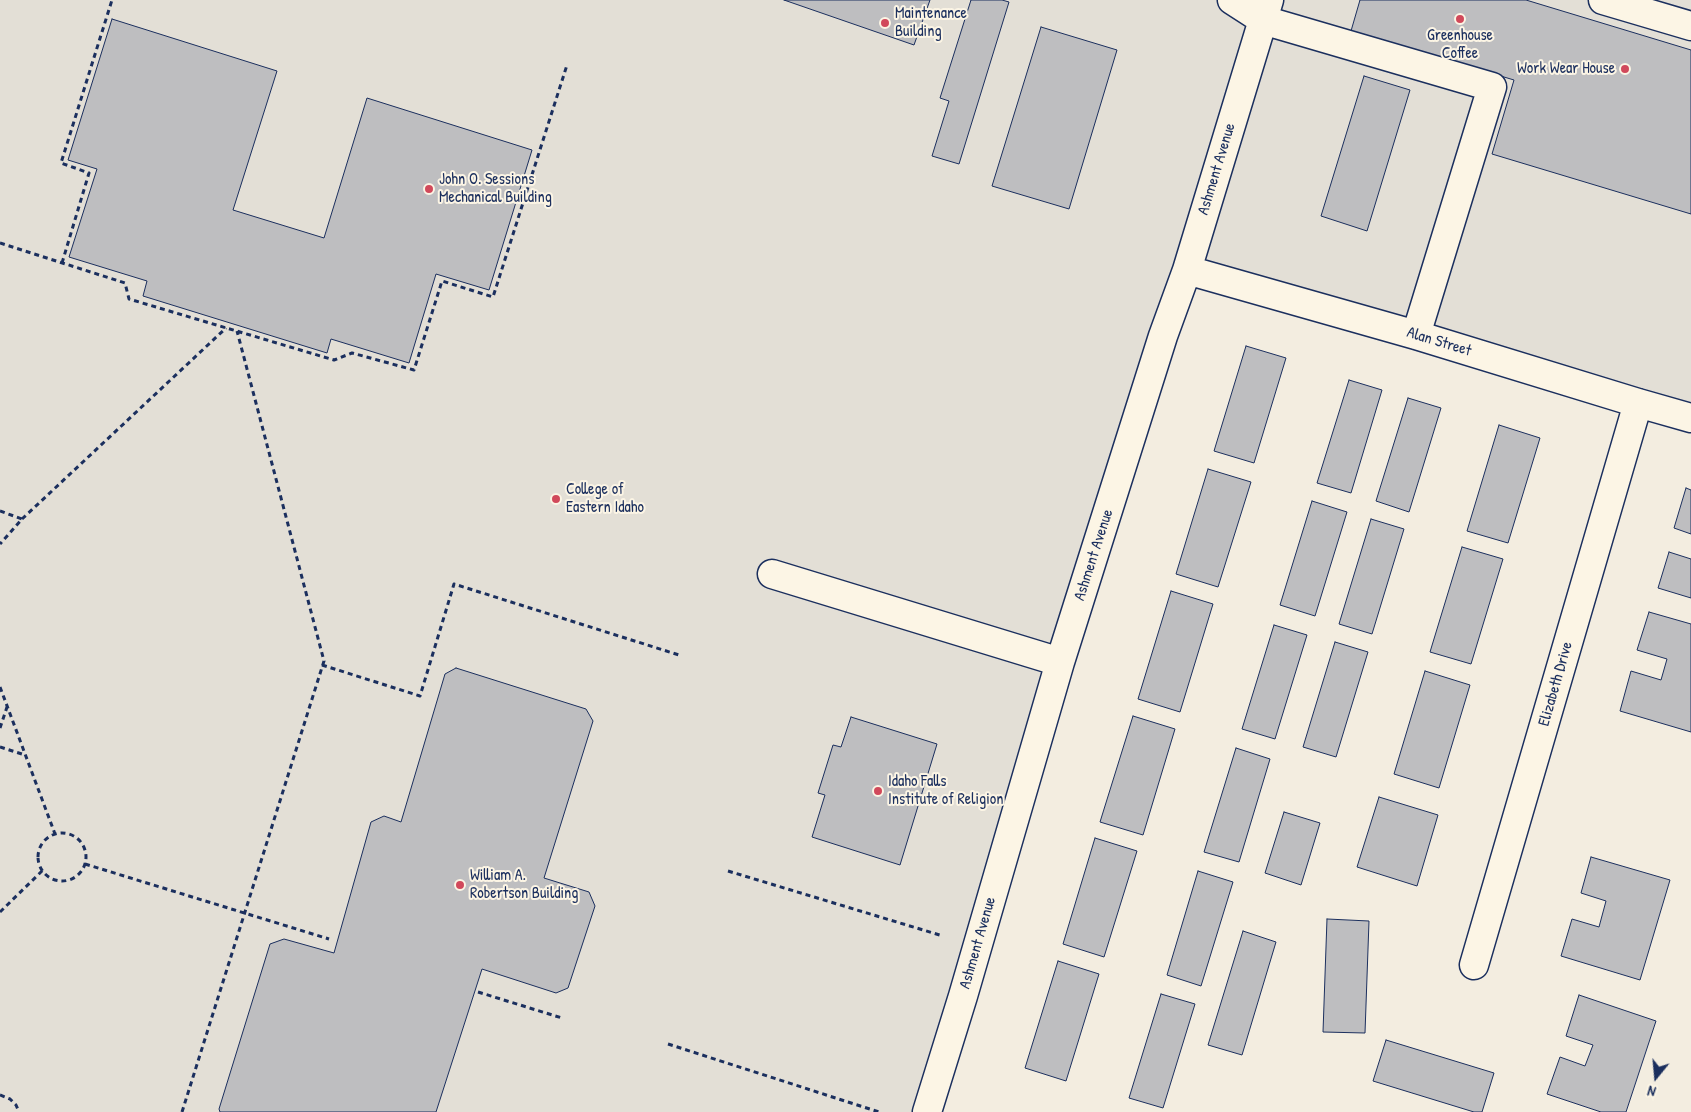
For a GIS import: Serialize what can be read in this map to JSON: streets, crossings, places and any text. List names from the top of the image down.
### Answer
{
  "streets": {
    "street": ["Ashment Avenue", "Alan Street", "Elizabeth Drive"]
  },
  "crossings": [
    ["Ashment Avenue", "Alan Street"],
    ["Alan Street", "Elizabeth Drive"]
  ],
  "places": [
    "Greenhouse Coffee",
    "Maintenance Building",
    "Work Wear House",
    "John O. Sessions Mechanical Building",
    "College of Eastern Idaho",
    "Idaho Falls Institute of Religion",
    "William A. Robertson Building"
  ],
  "north": "bottom"
}
